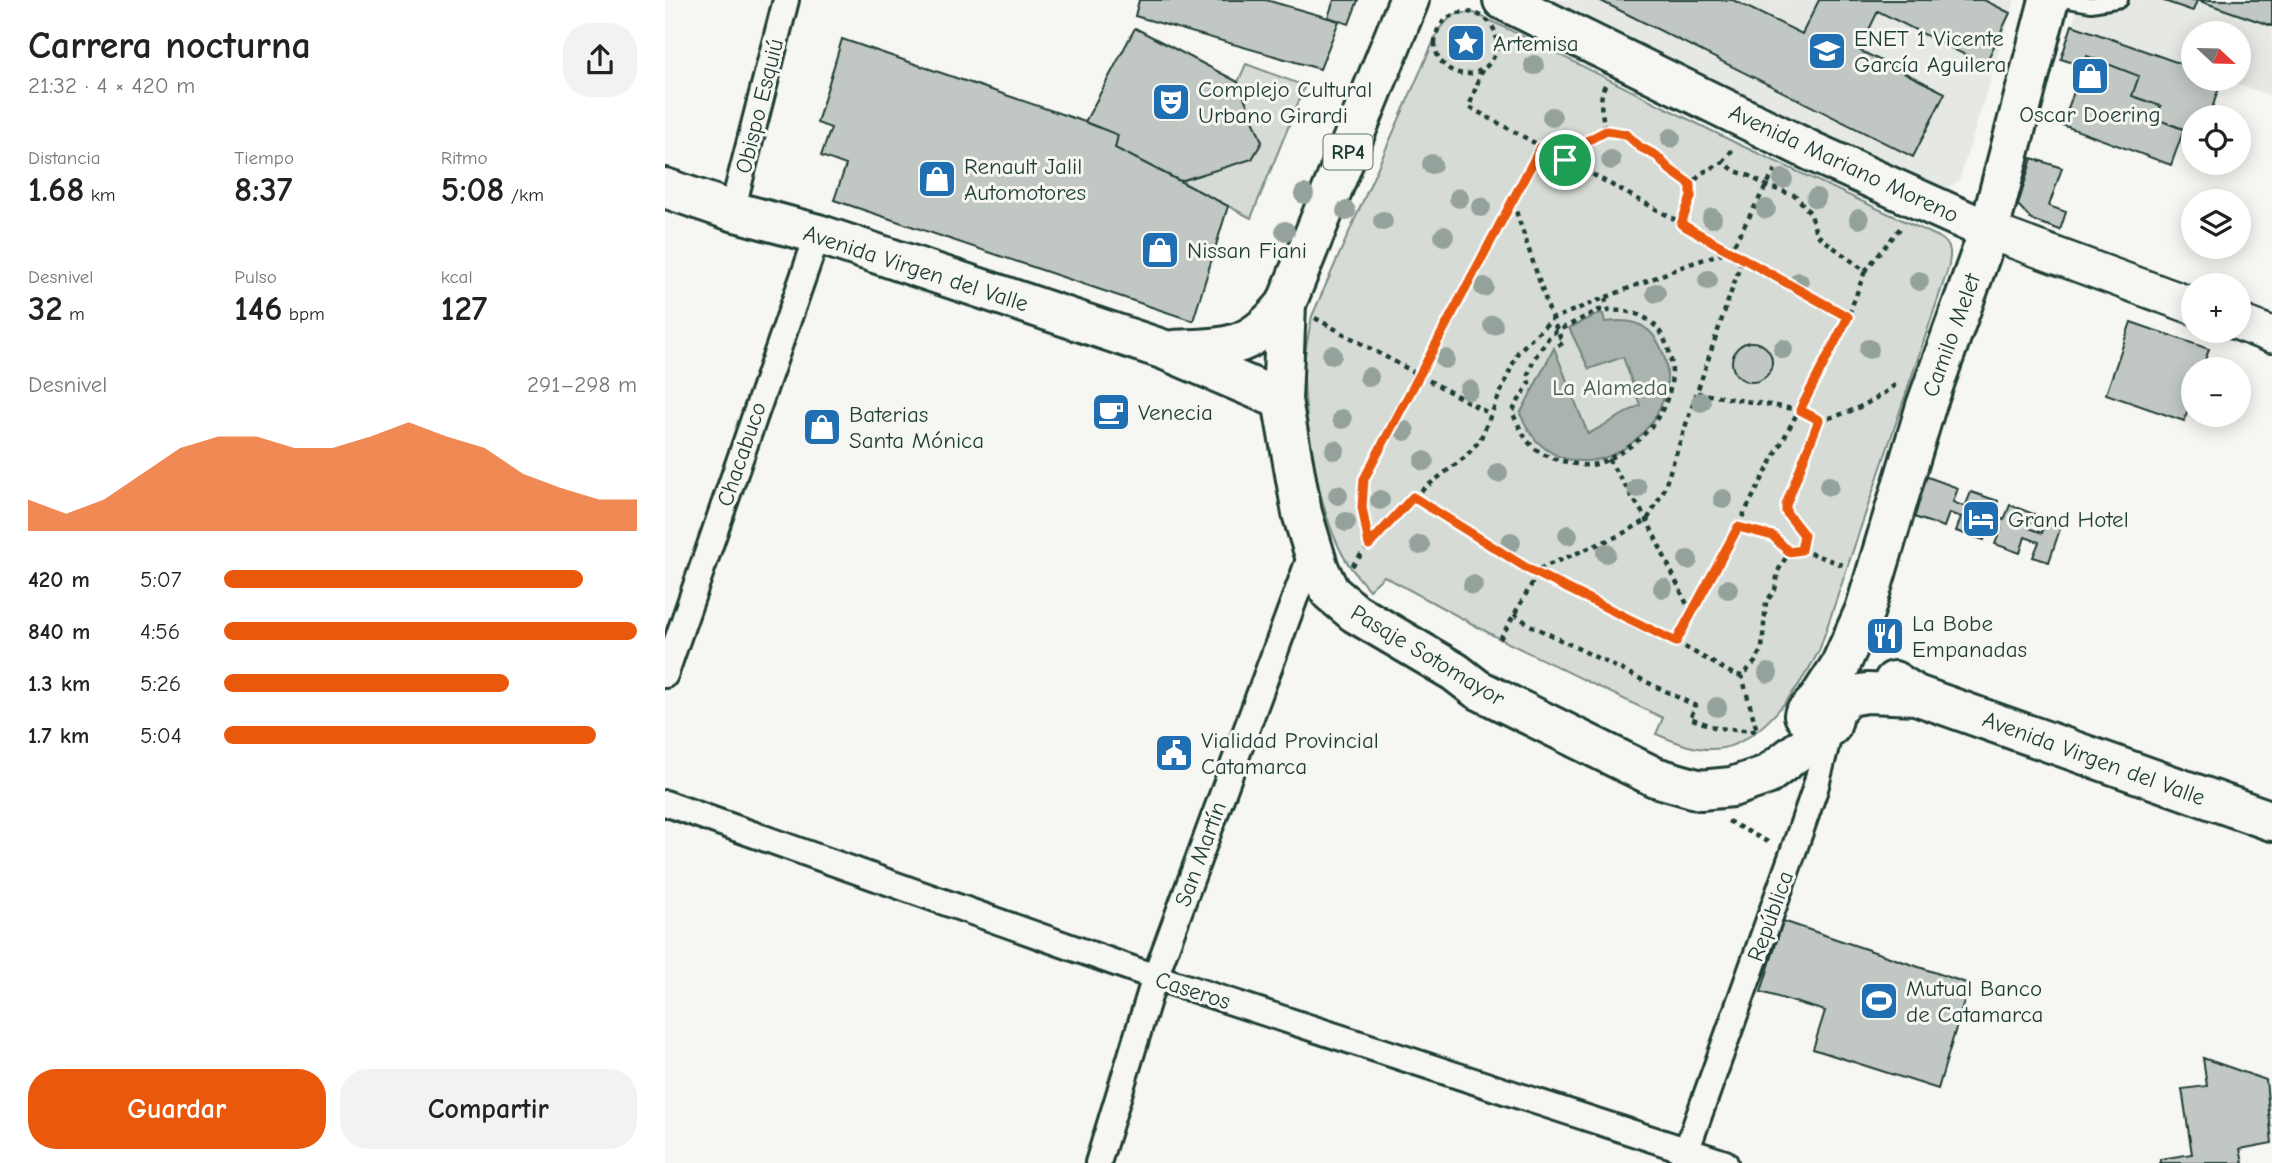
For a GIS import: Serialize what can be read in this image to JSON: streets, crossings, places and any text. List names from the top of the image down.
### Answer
{
  "streets": {
    "main road": [
      "RP4",
      "Avenida Mariano Moreno",
      "Avenida Virgen del Valle",
      "Camilo Melet",
      "Pasaje Sotomayor"
    ],
    "street": [
      "Obispo Esquiú",
      "Chacabuco",
      "San Martín",
      "República",
      "Caseros"
    ]
  },
  "crossings": [
    ["Obispo Esquiú", "Avenida Virgen del Valle"],
    ["RP4", "Avenida Virgen del Valle"],
    ["RP4", "Pasaje Sotomayor"],
    ["Avenida Mariano Moreno", "Camilo Melet"],
    ["Avenida Virgen del Valle", "Camilo Melet"],
    ["Avenida Virgen del Valle", "Chacabuco"],
    ["Avenida Virgen del Valle", "Pasaje Sotomayor"],
    ["Avenida Virgen del Valle", "República"],
    ["Camilo Melet", "Pasaje Sotomayor"],
    ["Camilo Melet", "República"],
    ["Pasaje Sotomayor", "San Martín"],
    ["Pasaje Sotomayor", "República"],
    ["San Martín", "Caseros"],
    ["República", "Caseros"]
  ],
  "parks": ["La Alameda"],
  "places": {
    "place": ["Artemisa"],
    "school or university": ["ENET 1 Vicente García Aguilera"],
    "shop": [
      "Oscar Doering",
      "Renault Jalil Automotores",
      "Nissan Fiani",
      "Baterias Santa Mónica"
    ],
    "theatre": ["Complejo Cultural Urbano Girardi"],
    "cafe": ["Venecia"],
    "hotel": ["Grand Hotel"],
    "restaurant": ["La Bobe Empanadas"],
    "public building": ["Vialidad Provincial Catamarca"],
    "sports": ["Mutual Banco de Catamarca"]
  },
  "north": "right",
  "page": {
    "heading": ["Carrera nocturna", "21:32 · 4 × 420 m"],
    "map_buttons": ["+", "−"],
    "stats": [
      ["Distancia", "1.68 km"],
      ["Tiempo", "8:37"],
      ["Ritmo", "5:08 /km"],
      ["Desnivel", "32 m"],
      ["Pulso", "146 bpm"],
      ["kcal", "127"]
    ],
    "chart": ["Desnivel", "291–298 m"],
    "list": [
      {
        "name": "420 m",
        "note": "5:07"
      },
      {
        "name": "840 m",
        "note": "4:56"
      },
      {
        "name": "1.3 km",
        "note": "5:26"
      },
      {
        "name": "1.7 km",
        "note": "5:04"
      }
    ],
    "buttons": ["Guardar", "Compartir"]
  }
}
